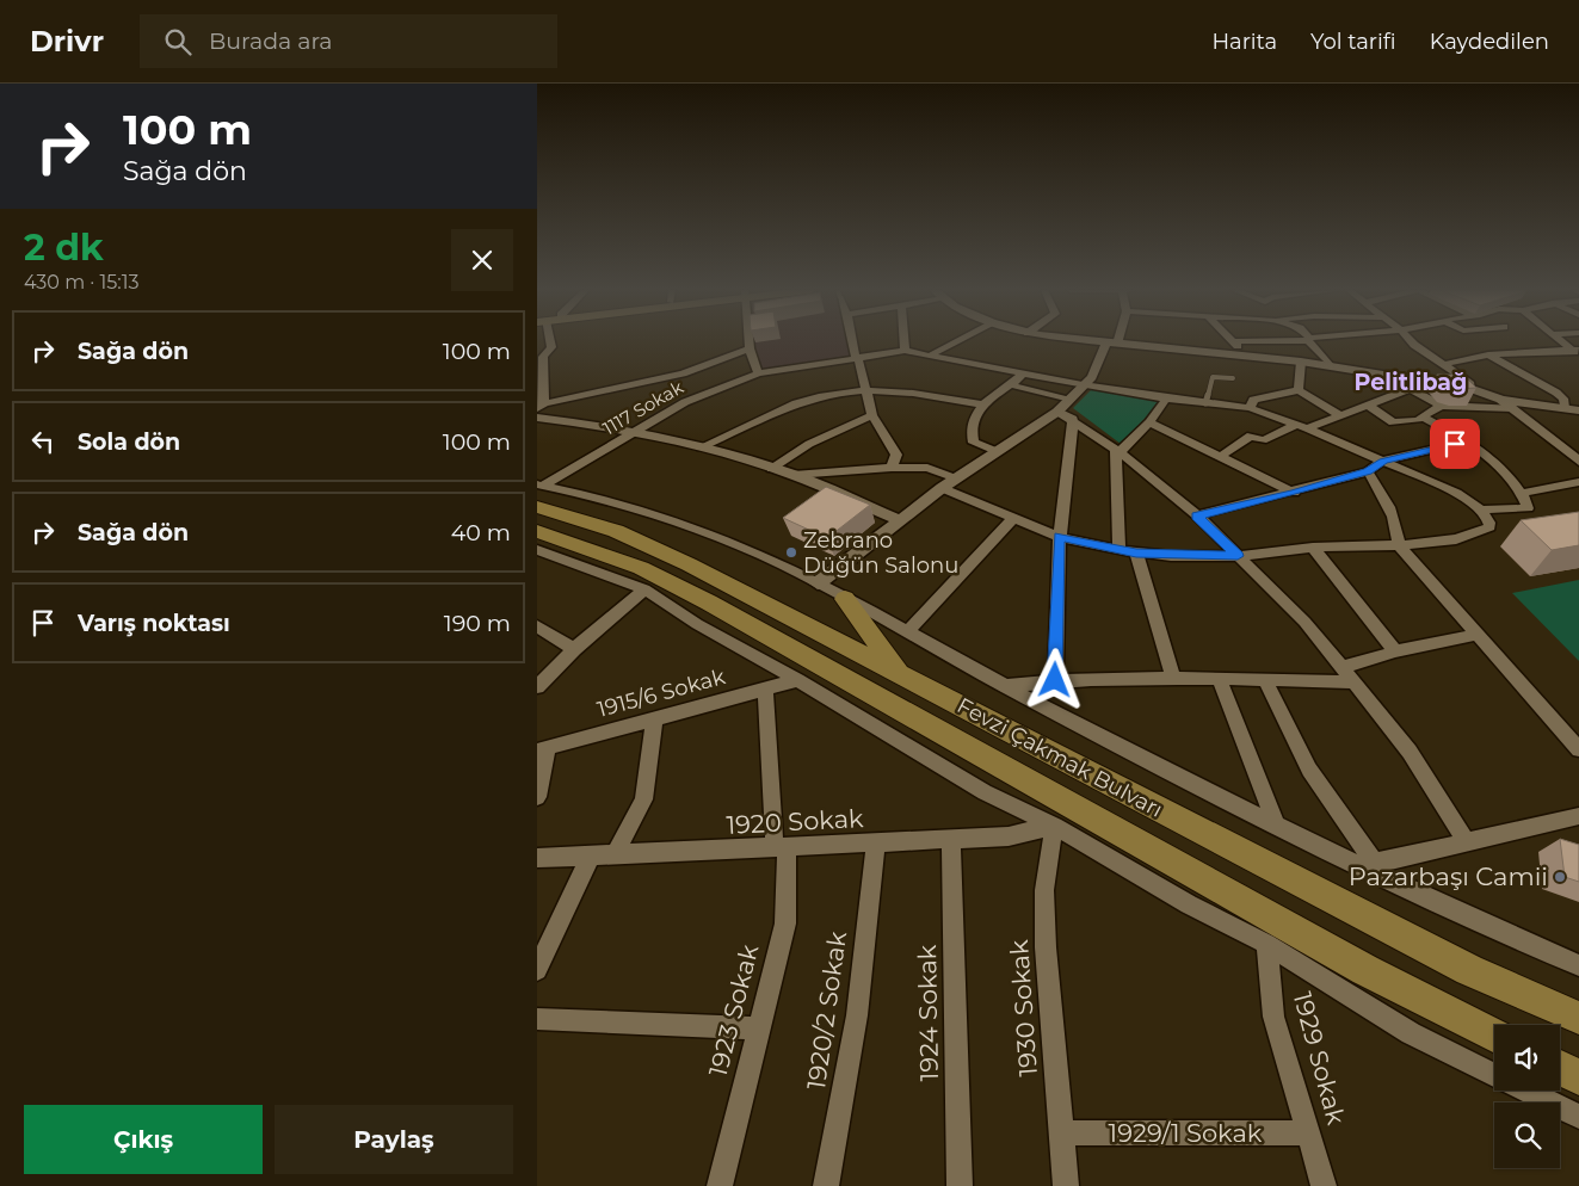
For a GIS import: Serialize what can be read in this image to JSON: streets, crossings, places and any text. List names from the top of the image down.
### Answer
{
  "streets": {
    "main road": ["Fevzi Çakmak Bulvarı"],
    "street": [
      "1117 Sokak",
      "1915/6 Sokak",
      "1920 Sokak",
      "1930 Sokak",
      "1923 Sokak",
      "1920/2 Sokak",
      "1924 Sokak",
      "1929 Sokak",
      "1929/1 Sokak"
    ]
  },
  "crossings": [
    ["1117 Sokak", "Fevzi Çakmak Bulvarı"],
    ["1915/6 Sokak", "1923 Sokak"],
    ["1920 Sokak", "1930 Sokak"],
    ["1920 Sokak", "1923 Sokak"],
    ["1920 Sokak", "1920/2 Sokak"],
    ["1920 Sokak", "1924 Sokak"],
    ["1930 Sokak", "1929/1 Sokak"],
    ["1929 Sokak", "1929/1 Sokak"]
  ],
  "districts": ["Pelitlibağ"],
  "places": ["Zebrano Düğün Salonu", "Pazarbaşı Camii"],
  "page": {
    "header": "Drivr",
    "search": "Burada ara",
    "nav": ["Harita", "Yol tarifi", "Kaydedilen"],
    "turn": ["100 m", "Sağa dön"],
    "heading": ["2 dk", "430 m · 15:13"],
    "list": [
      {
        "name": "Sağa dön",
        "value": "100 m"
      },
      {
        "name": "Sola dön",
        "value": "100 m"
      },
      {
        "name": "Sağa dön",
        "value": "40 m"
      },
      {
        "name": "Varış noktası",
        "value": "190 m"
      }
    ],
    "buttons": ["Çıkış", "Paylaş"]
  }
}
